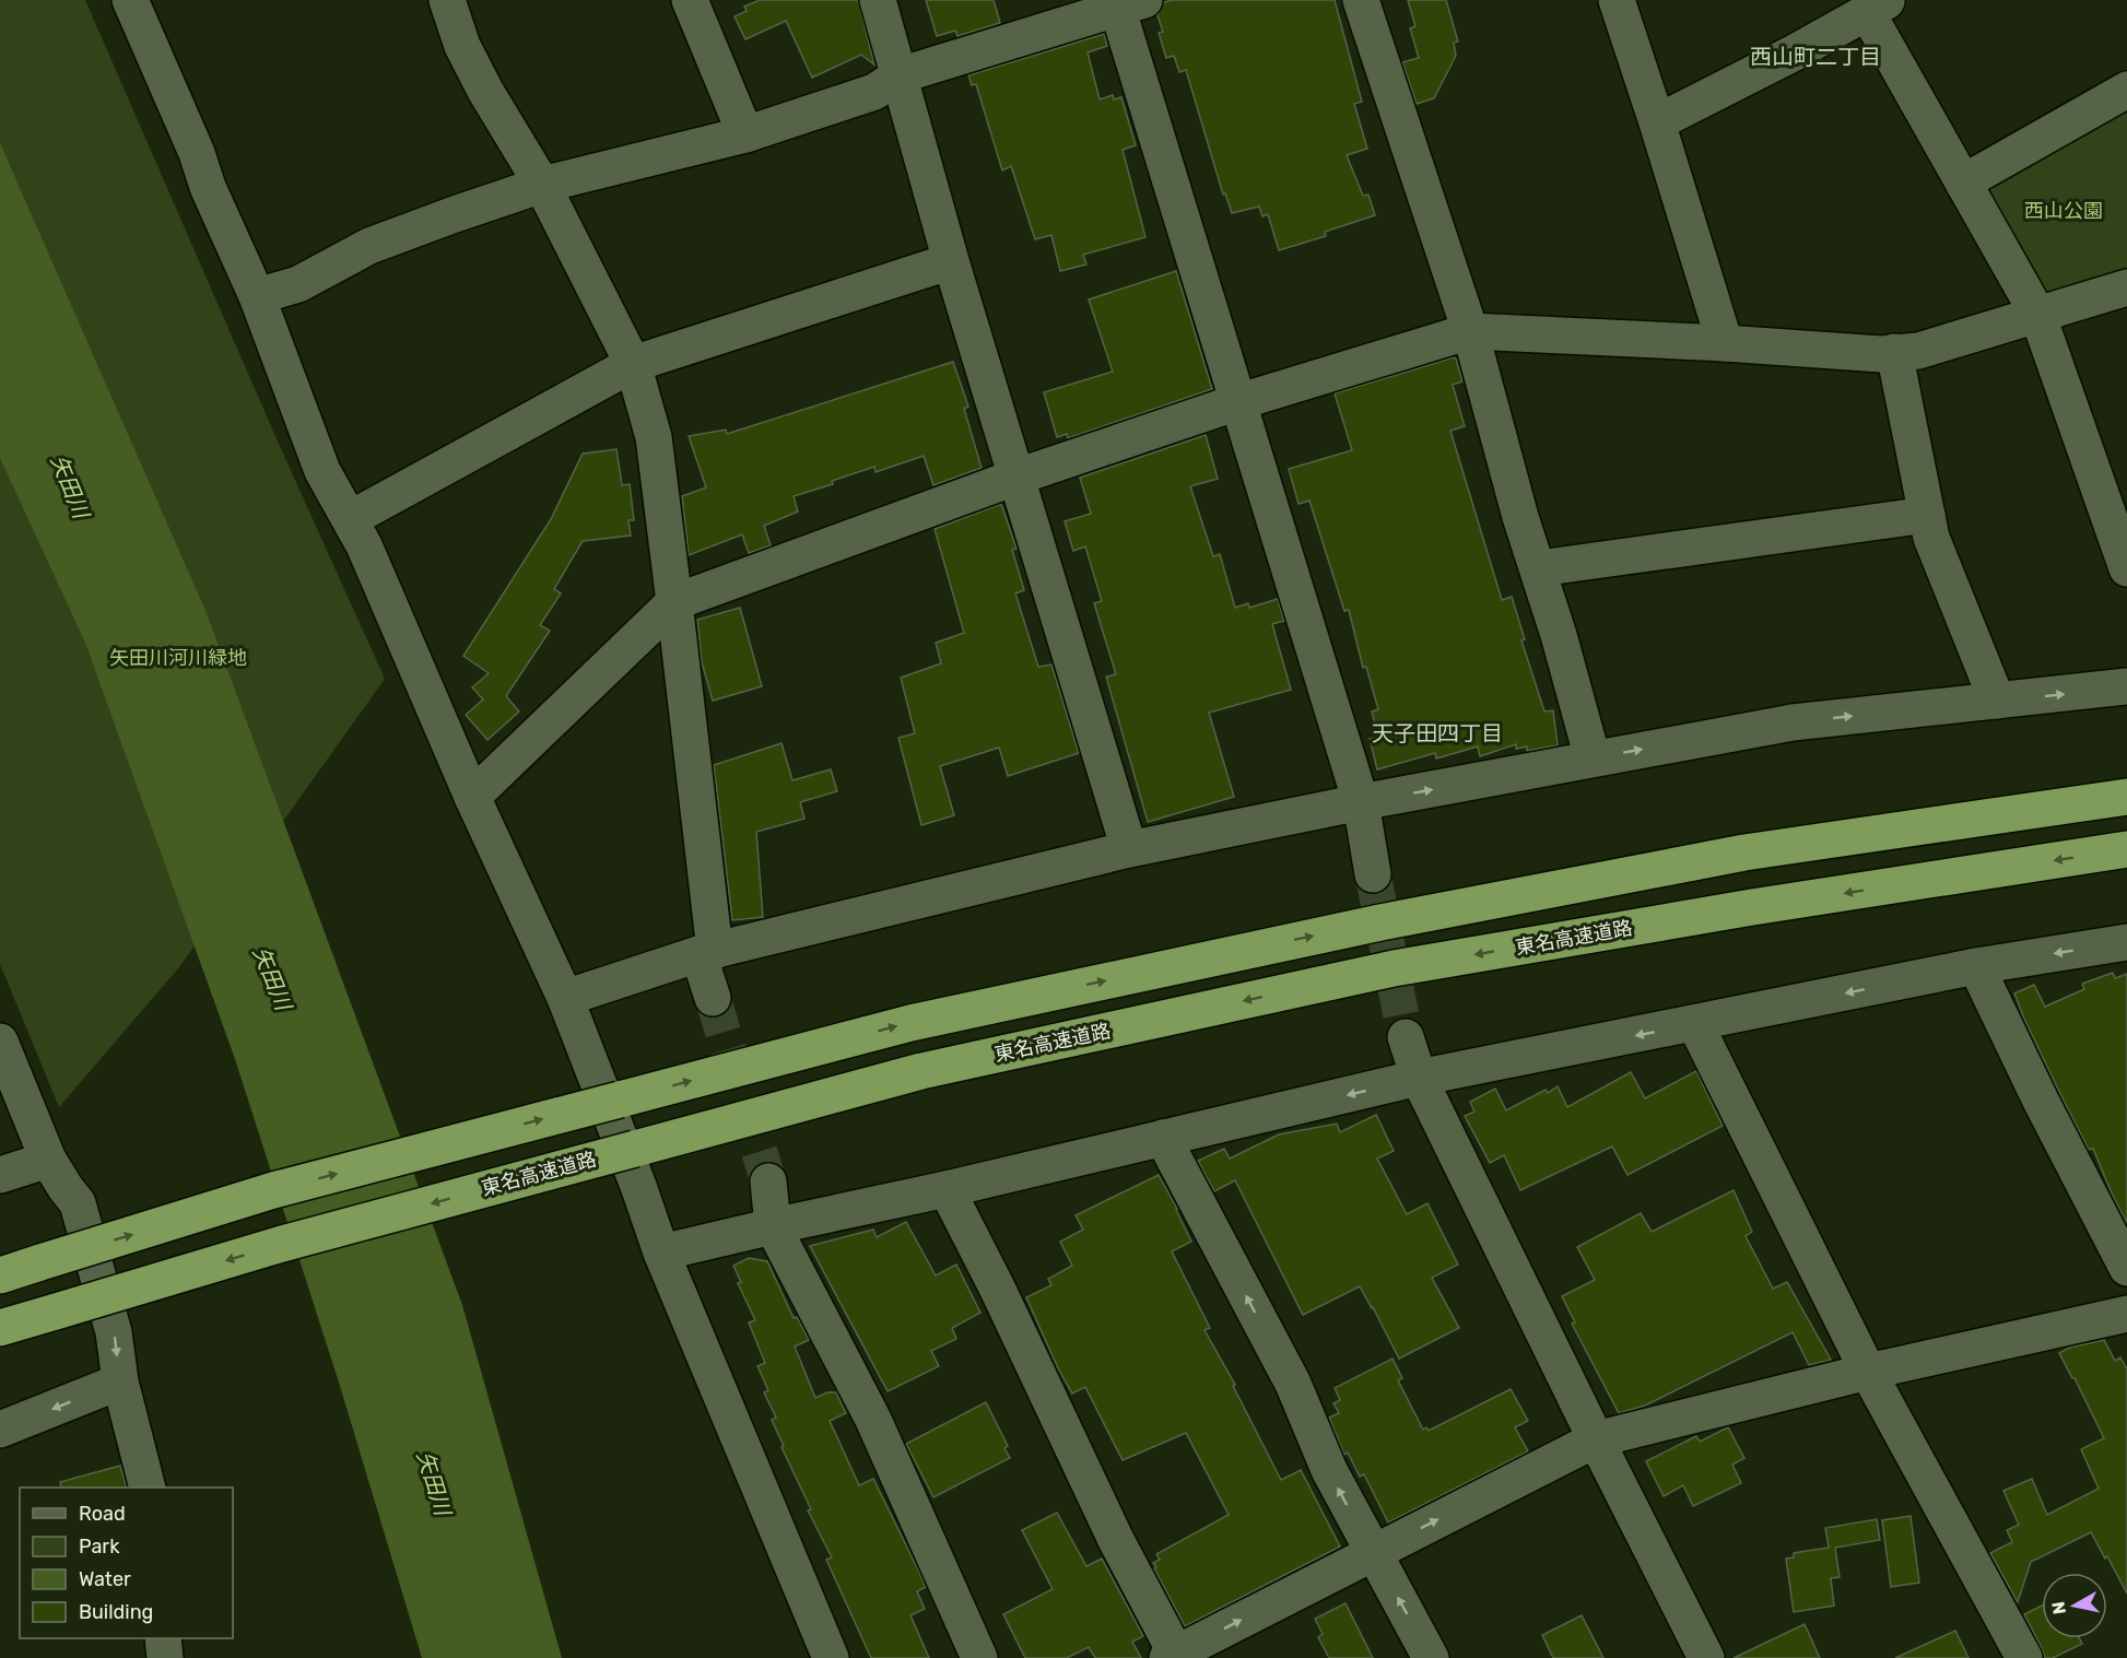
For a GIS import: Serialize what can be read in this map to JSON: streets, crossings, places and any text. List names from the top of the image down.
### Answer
{
  "streets": {
    "highway": ["東名高速道路"]
  },
  "districts": ["西山町二丁目", "天子田四丁目"],
  "water": ["矢田川"],
  "parks": ["西山公園", "矢田川河川緑地"],
  "legend": [
    "Road",
    "Park",
    "Water",
    "Building"
  ],
  "north": "left"
}
